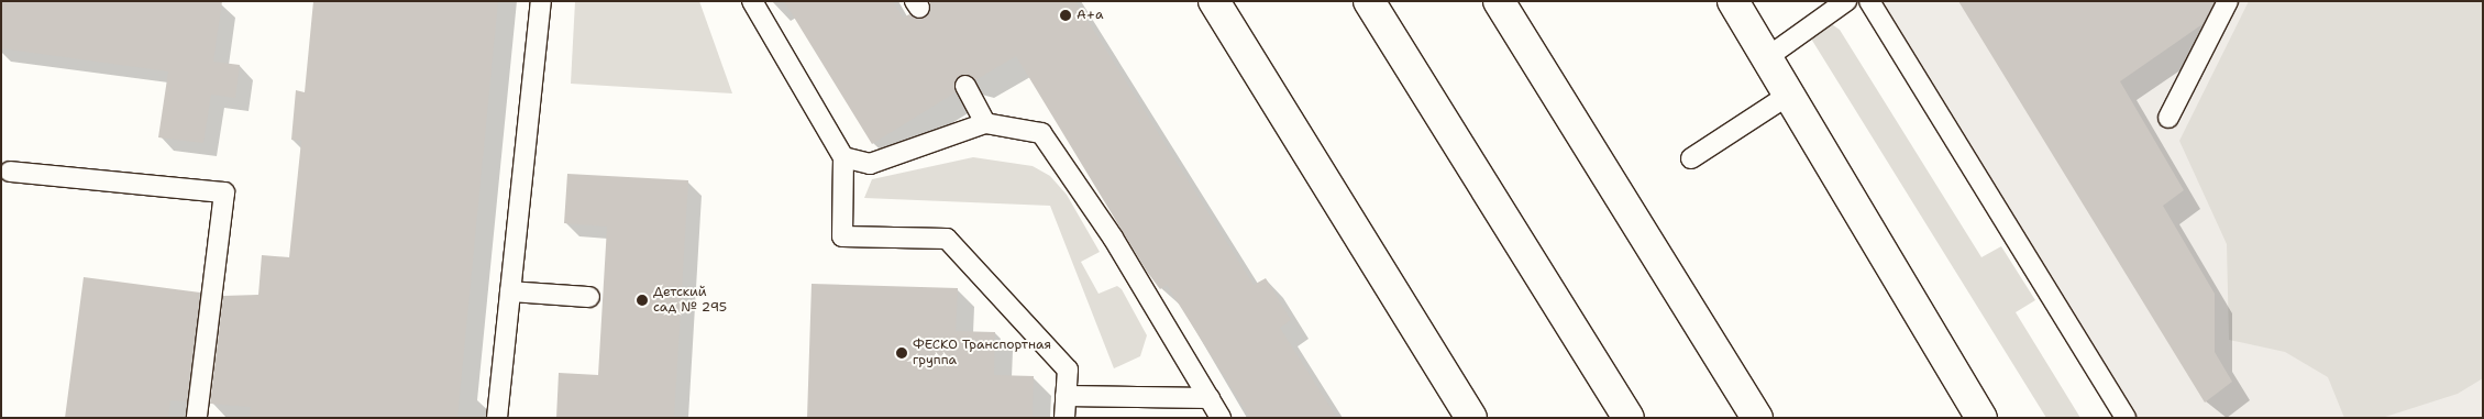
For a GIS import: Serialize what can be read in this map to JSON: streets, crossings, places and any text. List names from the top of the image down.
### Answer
{
  "places": ["А+а", "Детский сад № 295", "ФЕСКО Транспортная группа"]
}
